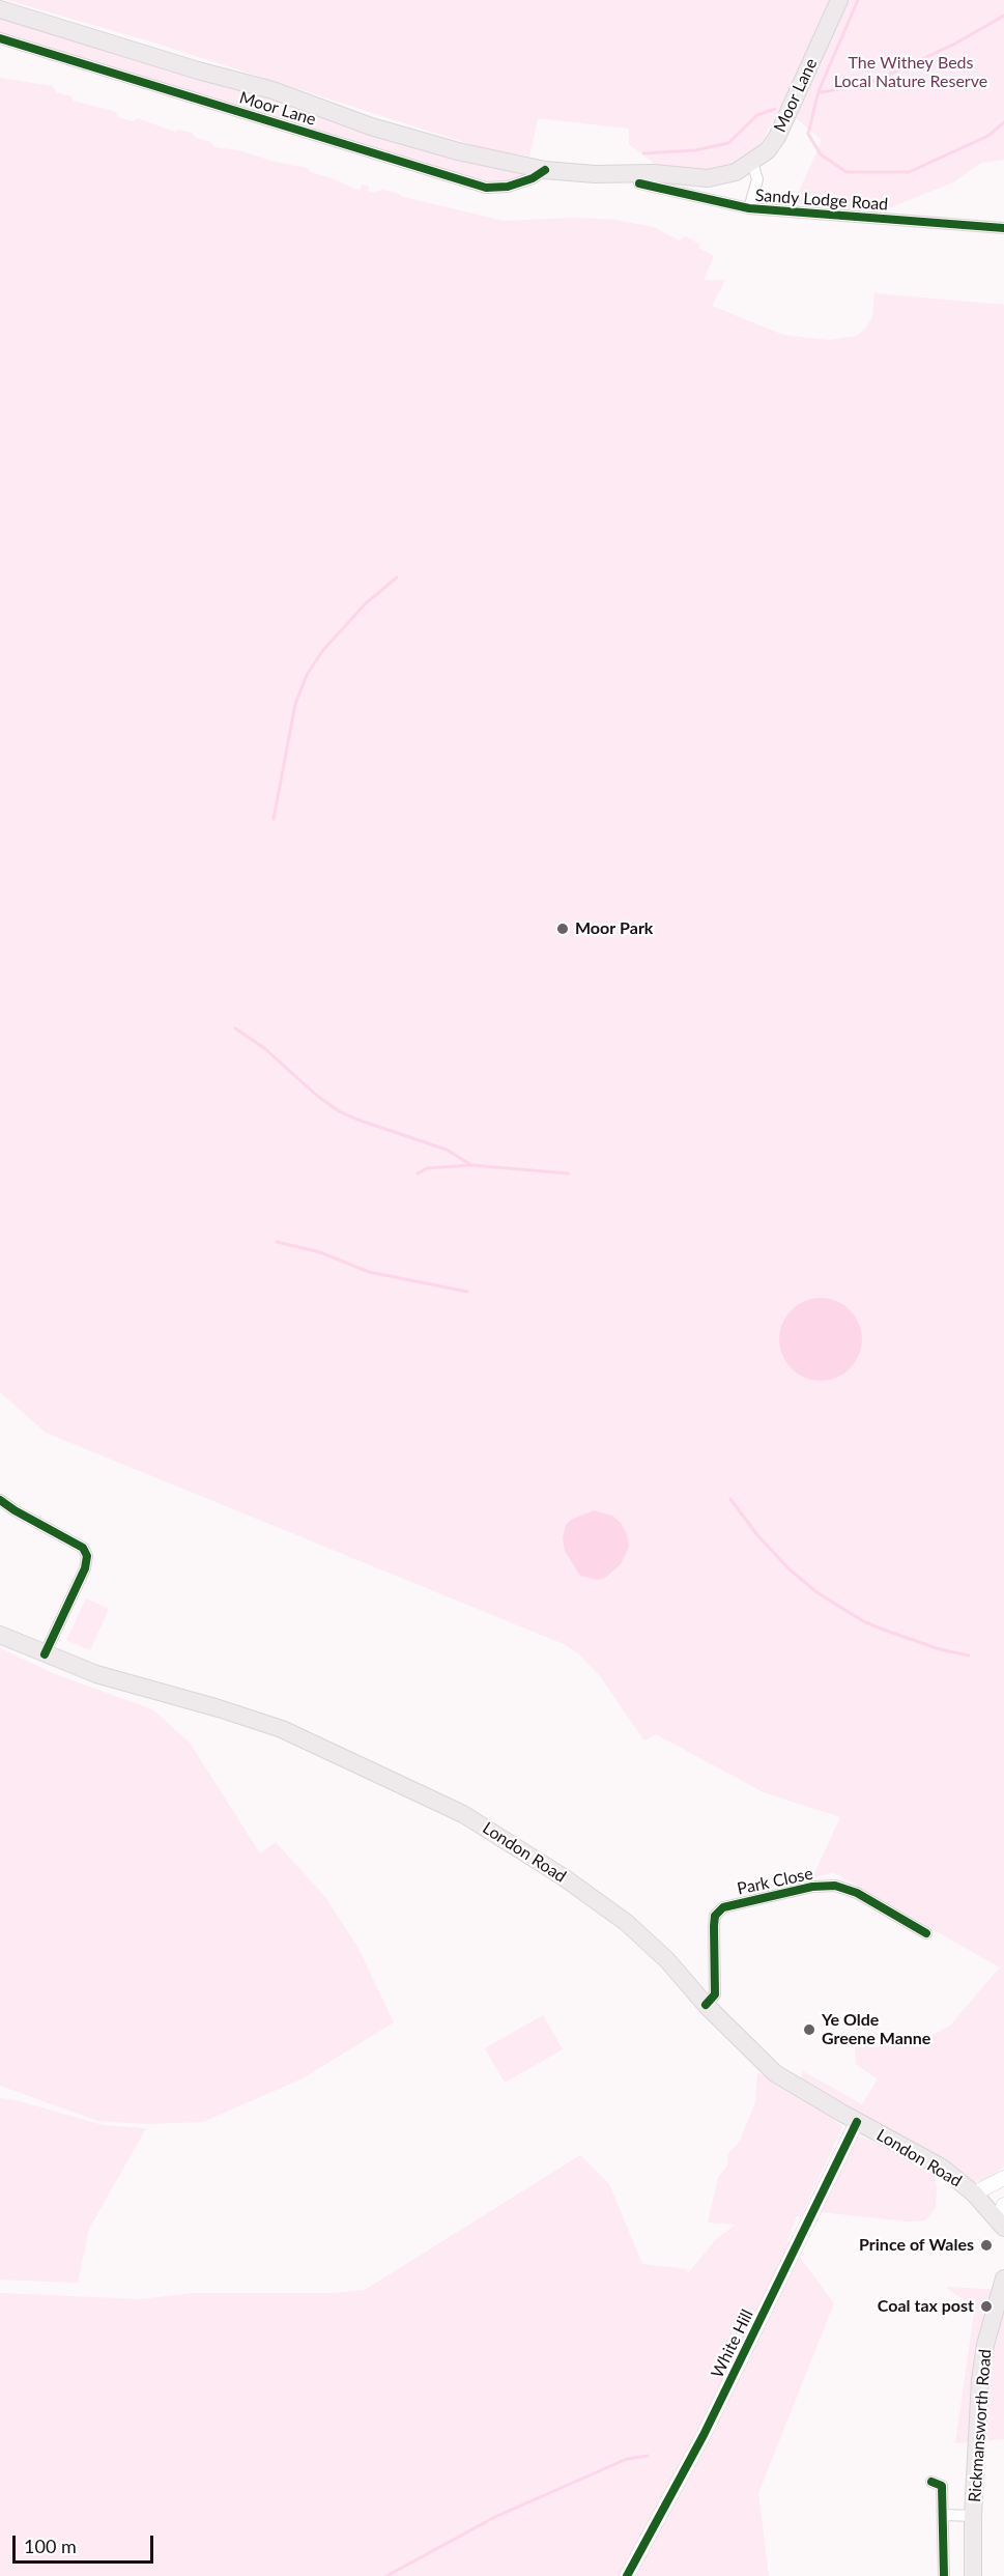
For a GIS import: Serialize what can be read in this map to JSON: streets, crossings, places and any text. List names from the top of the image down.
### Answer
{
  "streets": {
    "main road": ["Moor Lane", "London Road", "Rickmansworth Road"],
    "street": ["Sandy Lodge Road", "Park Close", "White Hill"]
  },
  "crossings": [
    ["London Road", "Park Close"],
    ["London Road", "White Hill"]
  ],
  "parks": ["The Withey Beds Local Nature Reserve"],
  "places": [
    "Moor Park",
    "Ye Olde Greene Manne",
    "Prince of Wales",
    "Coal tax post"
  ],
  "scale_bar": "100 m"
}
